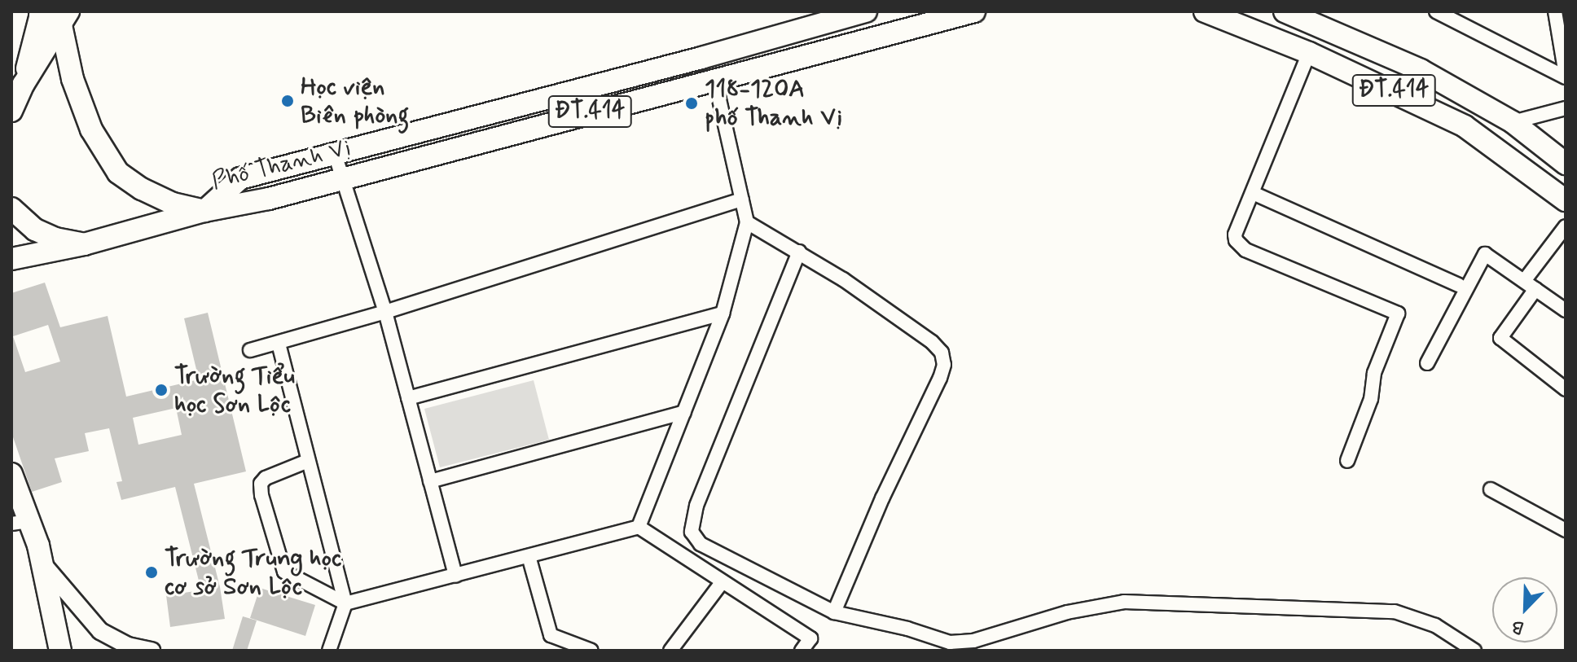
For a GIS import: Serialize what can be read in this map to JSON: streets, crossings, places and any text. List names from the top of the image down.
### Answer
{
  "streets": {
    "main road": ["ĐT.414", "Phố Thanh Vị"]
  },
  "places": [
    "Học viện Biên phòng",
    "118-120A phố Thanh Vị",
    "Trường Tiểu học Sơn Lộc",
    "Trường Trung học cơ sở Sơn Lộc"
  ],
  "north": "bottom left"
}
